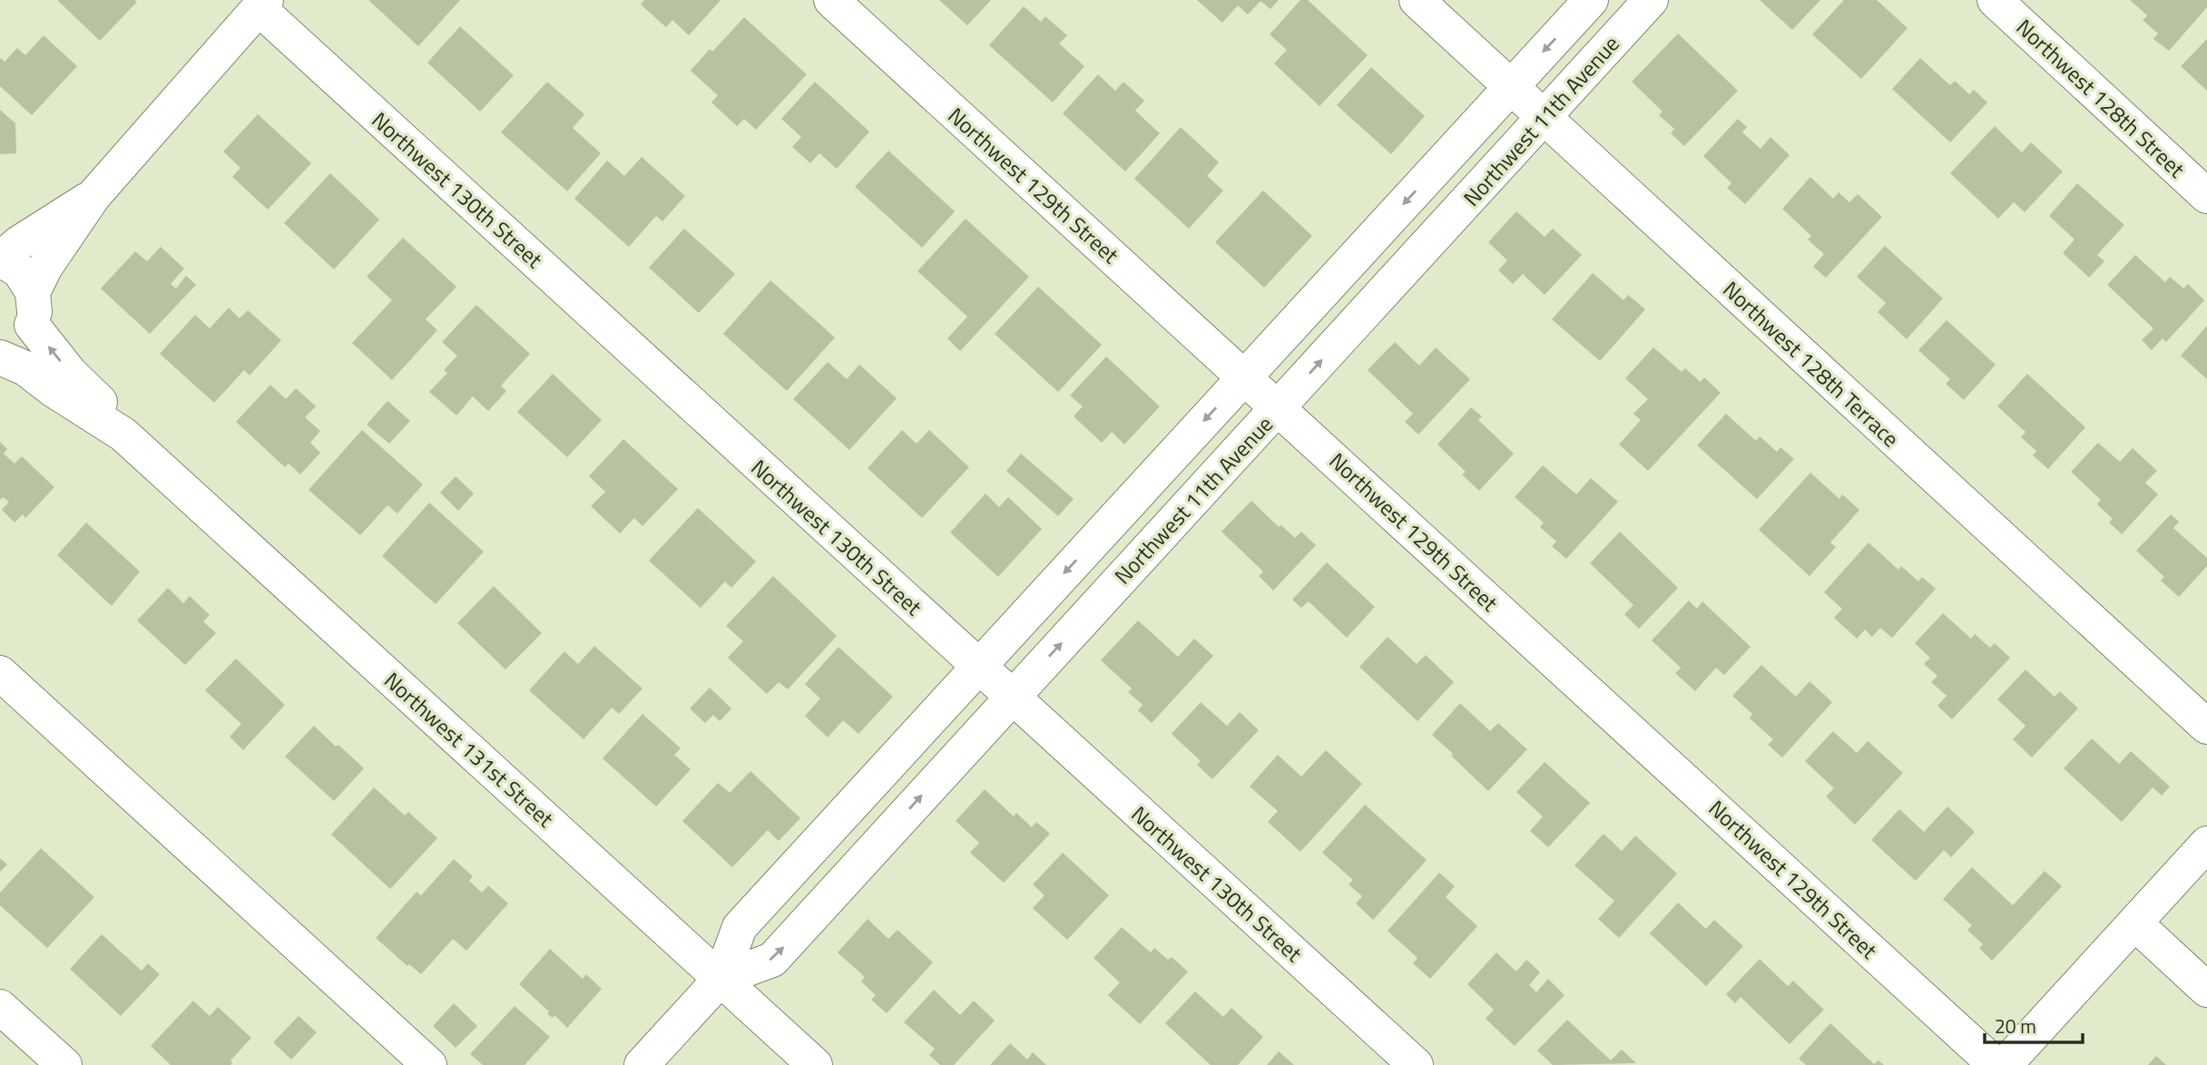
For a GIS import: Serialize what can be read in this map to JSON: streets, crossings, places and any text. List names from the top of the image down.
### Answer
{
  "streets": {
    "street": [
      "Northwest 128th Street",
      "Northwest 11th Avenue",
      "Northwest 129th Street",
      "Northwest 130th Street",
      "Northwest 128th Terrace",
      "Northwest 131st Street"
    ]
  },
  "crossings": [
    ["Northwest 11th Avenue", "Northwest 129th Street"],
    ["Northwest 11th Avenue", "Northwest 130th Street"],
    ["Northwest 11th Avenue", "Northwest 128th Terrace"],
    ["Northwest 11th Avenue", "Northwest 131st Street"]
  ],
  "scale_bar": "20 m"
}
